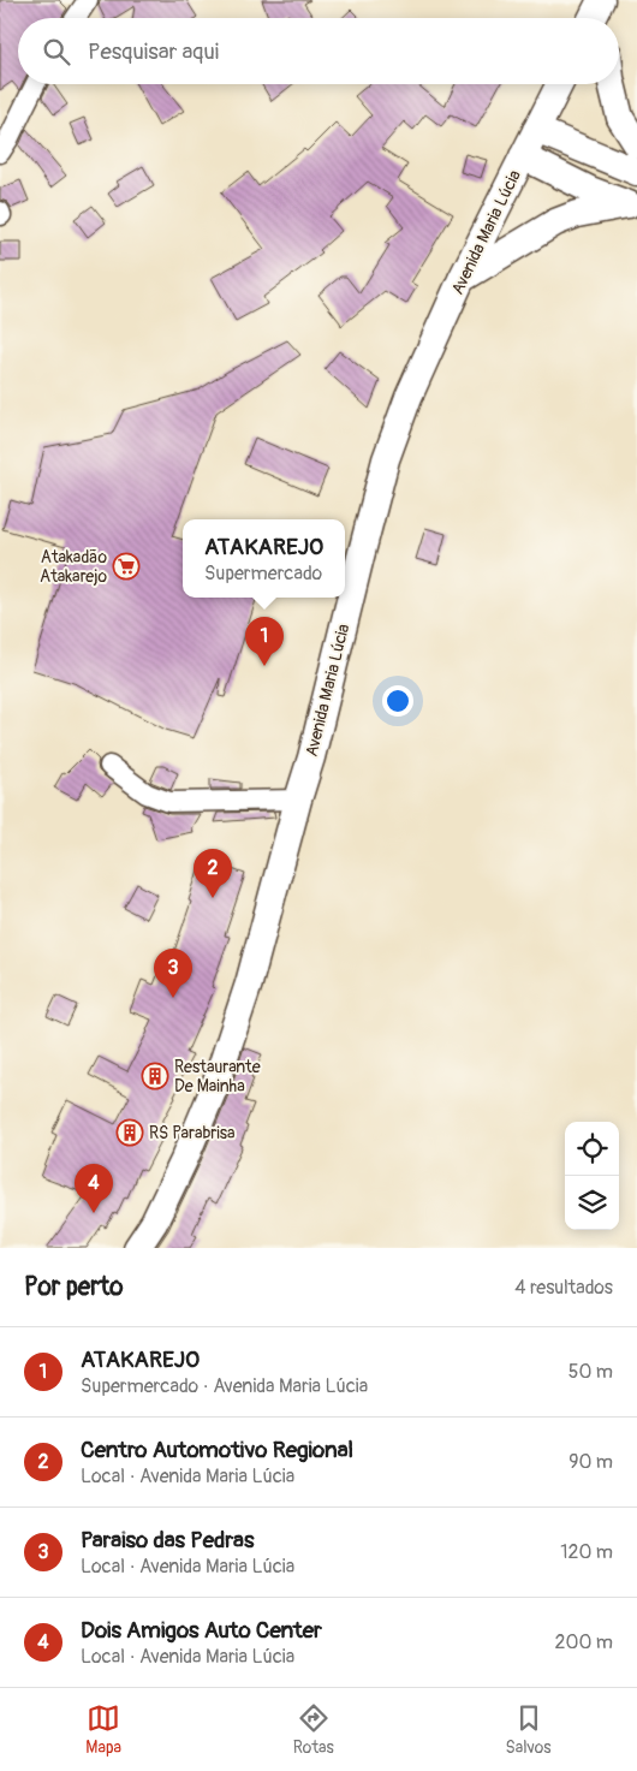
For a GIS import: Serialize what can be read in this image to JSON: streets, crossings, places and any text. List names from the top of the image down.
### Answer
{
  "streets": {
    "main road": ["Avenida Maria Lúcia"]
  },
  "places": {
    "supermarket": ["Atakadão Atakarejo"],
    "building": ["Restaurante De Mainha", "RS Parabrisa"]
  },
  "page": {
    "search": "Pesquisar aqui",
    "popup": ["ATAKAREJO", "Supermercado"],
    "pins": [
      "1",
      "2",
      "3",
      "4"
    ],
    "heading": ["Por perto", "4 resultados"],
    "list": [
      {
        "mark": "1",
        "name": "ATAKAREJO",
        "note": "Supermercado · Avenida Maria Lúcia",
        "value": "50 m"
      },
      {
        "mark": "2",
        "name": "Centro Automotivo Regional",
        "note": "Local · Avenida Maria Lúcia",
        "value": "90 m"
      },
      {
        "mark": "3",
        "name": "Paraiso das Pedras",
        "note": "Local · Avenida Maria Lúcia",
        "value": "120 m"
      },
      {
        "mark": "4",
        "name": "Dois Amigos Auto Center",
        "note": "Local · Avenida Maria Lúcia",
        "value": "200 m"
      }
    ],
    "nav": ["Mapa", "Rotas", "Salvos"]
  }
}
